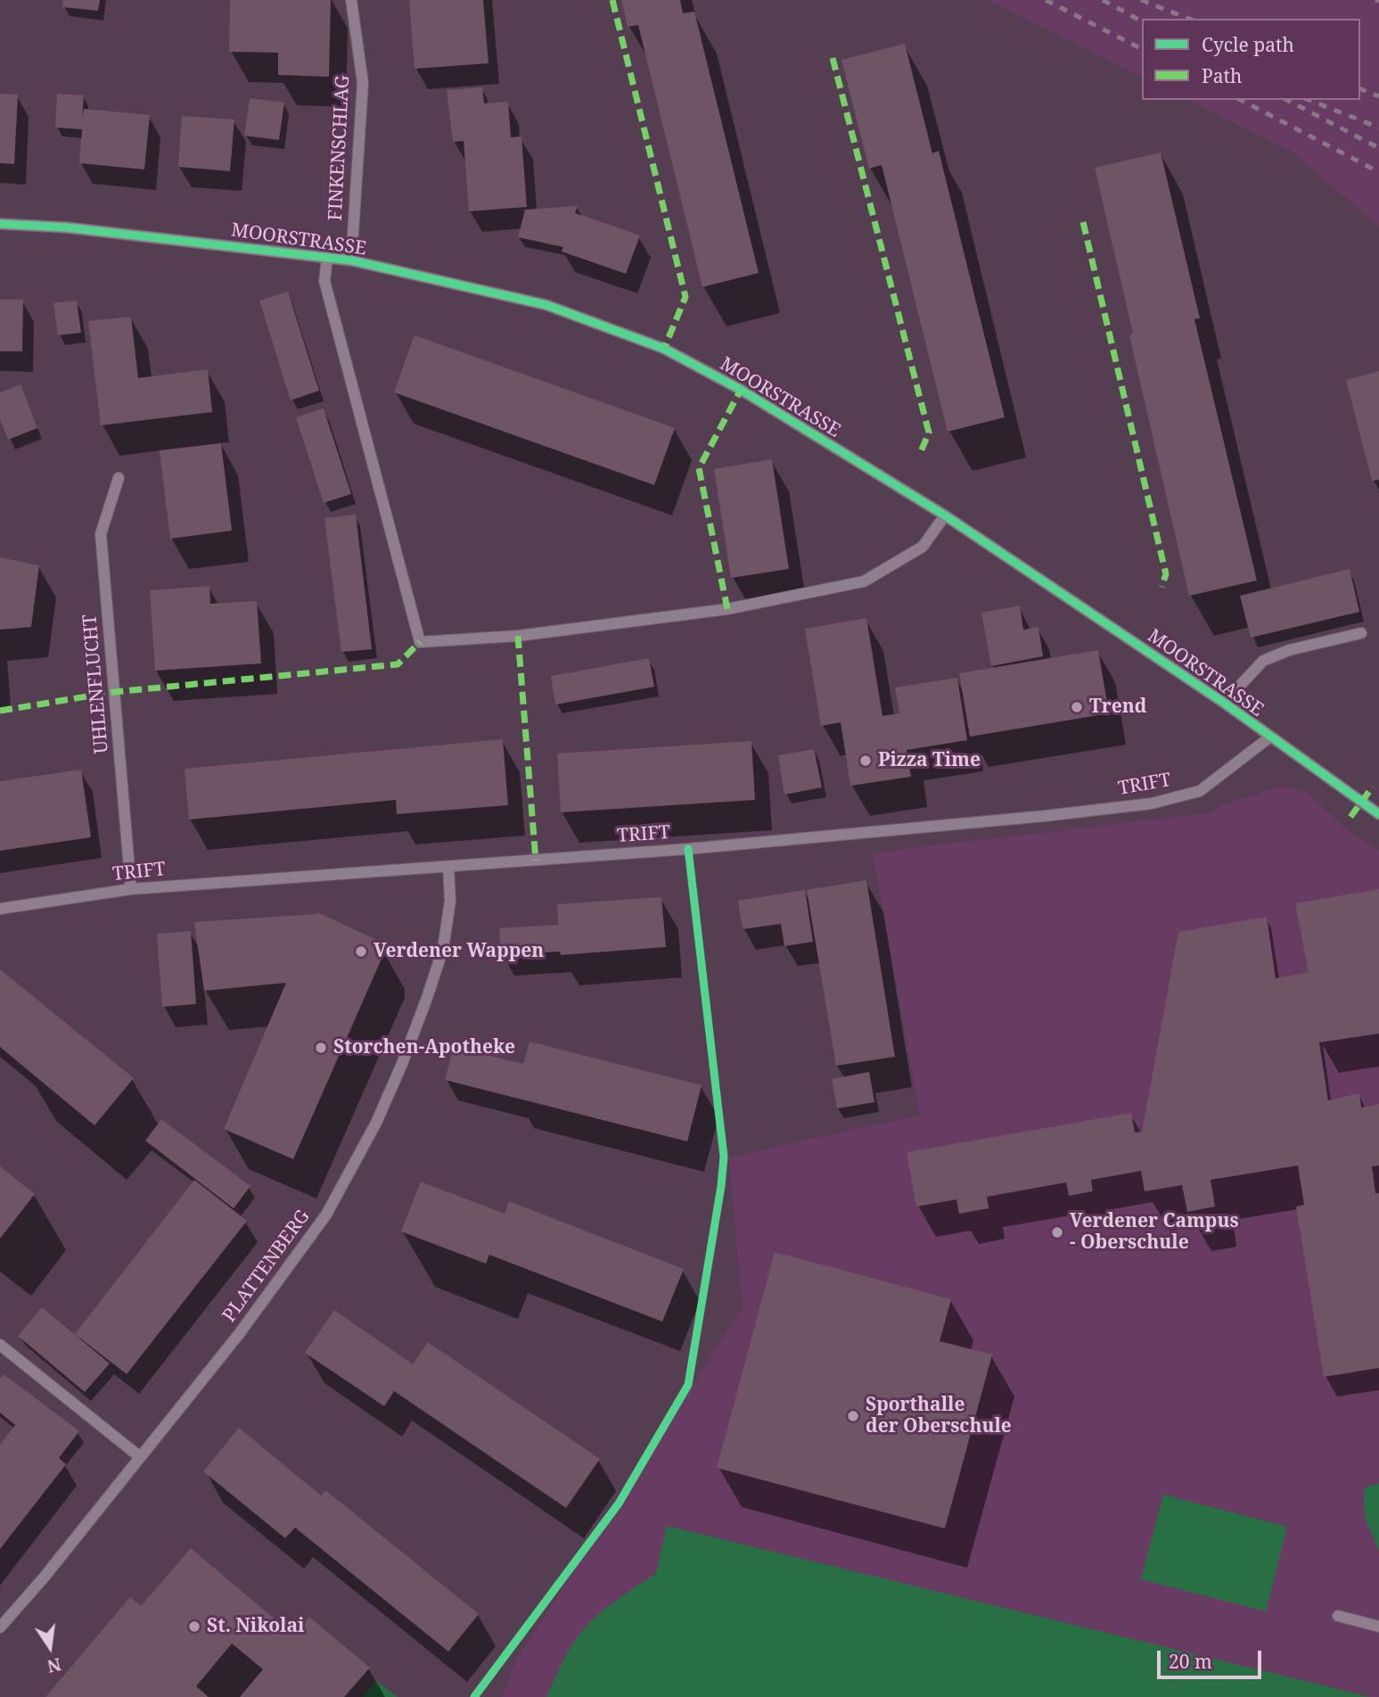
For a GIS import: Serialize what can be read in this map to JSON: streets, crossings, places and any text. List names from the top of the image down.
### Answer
{
  "streets": {
    "street": [
      "FINKENSCHLAG",
      "MOORSTRASSE",
      "UHLENFLUCHT",
      "TRIFT",
      "PLATTENBERG"
    ]
  },
  "crossings": [
    ["FINKENSCHLAG", "MOORSTRASSE"],
    ["MOORSTRASSE", "TRIFT"],
    ["UHLENFLUCHT", "TRIFT"],
    ["TRIFT", "PLATTENBERG"]
  ],
  "places": [
    "Trend",
    "Pizza Time",
    "Verdener Wappen",
    "Storchen-Apotheke",
    "Verdener Campus - Oberschule",
    "Sporthalle der Oberschule",
    "St. Nikolai"
  ],
  "legend": ["Cycle path", "Path"],
  "scale_bar": "20 m",
  "north": "bottom"
}
